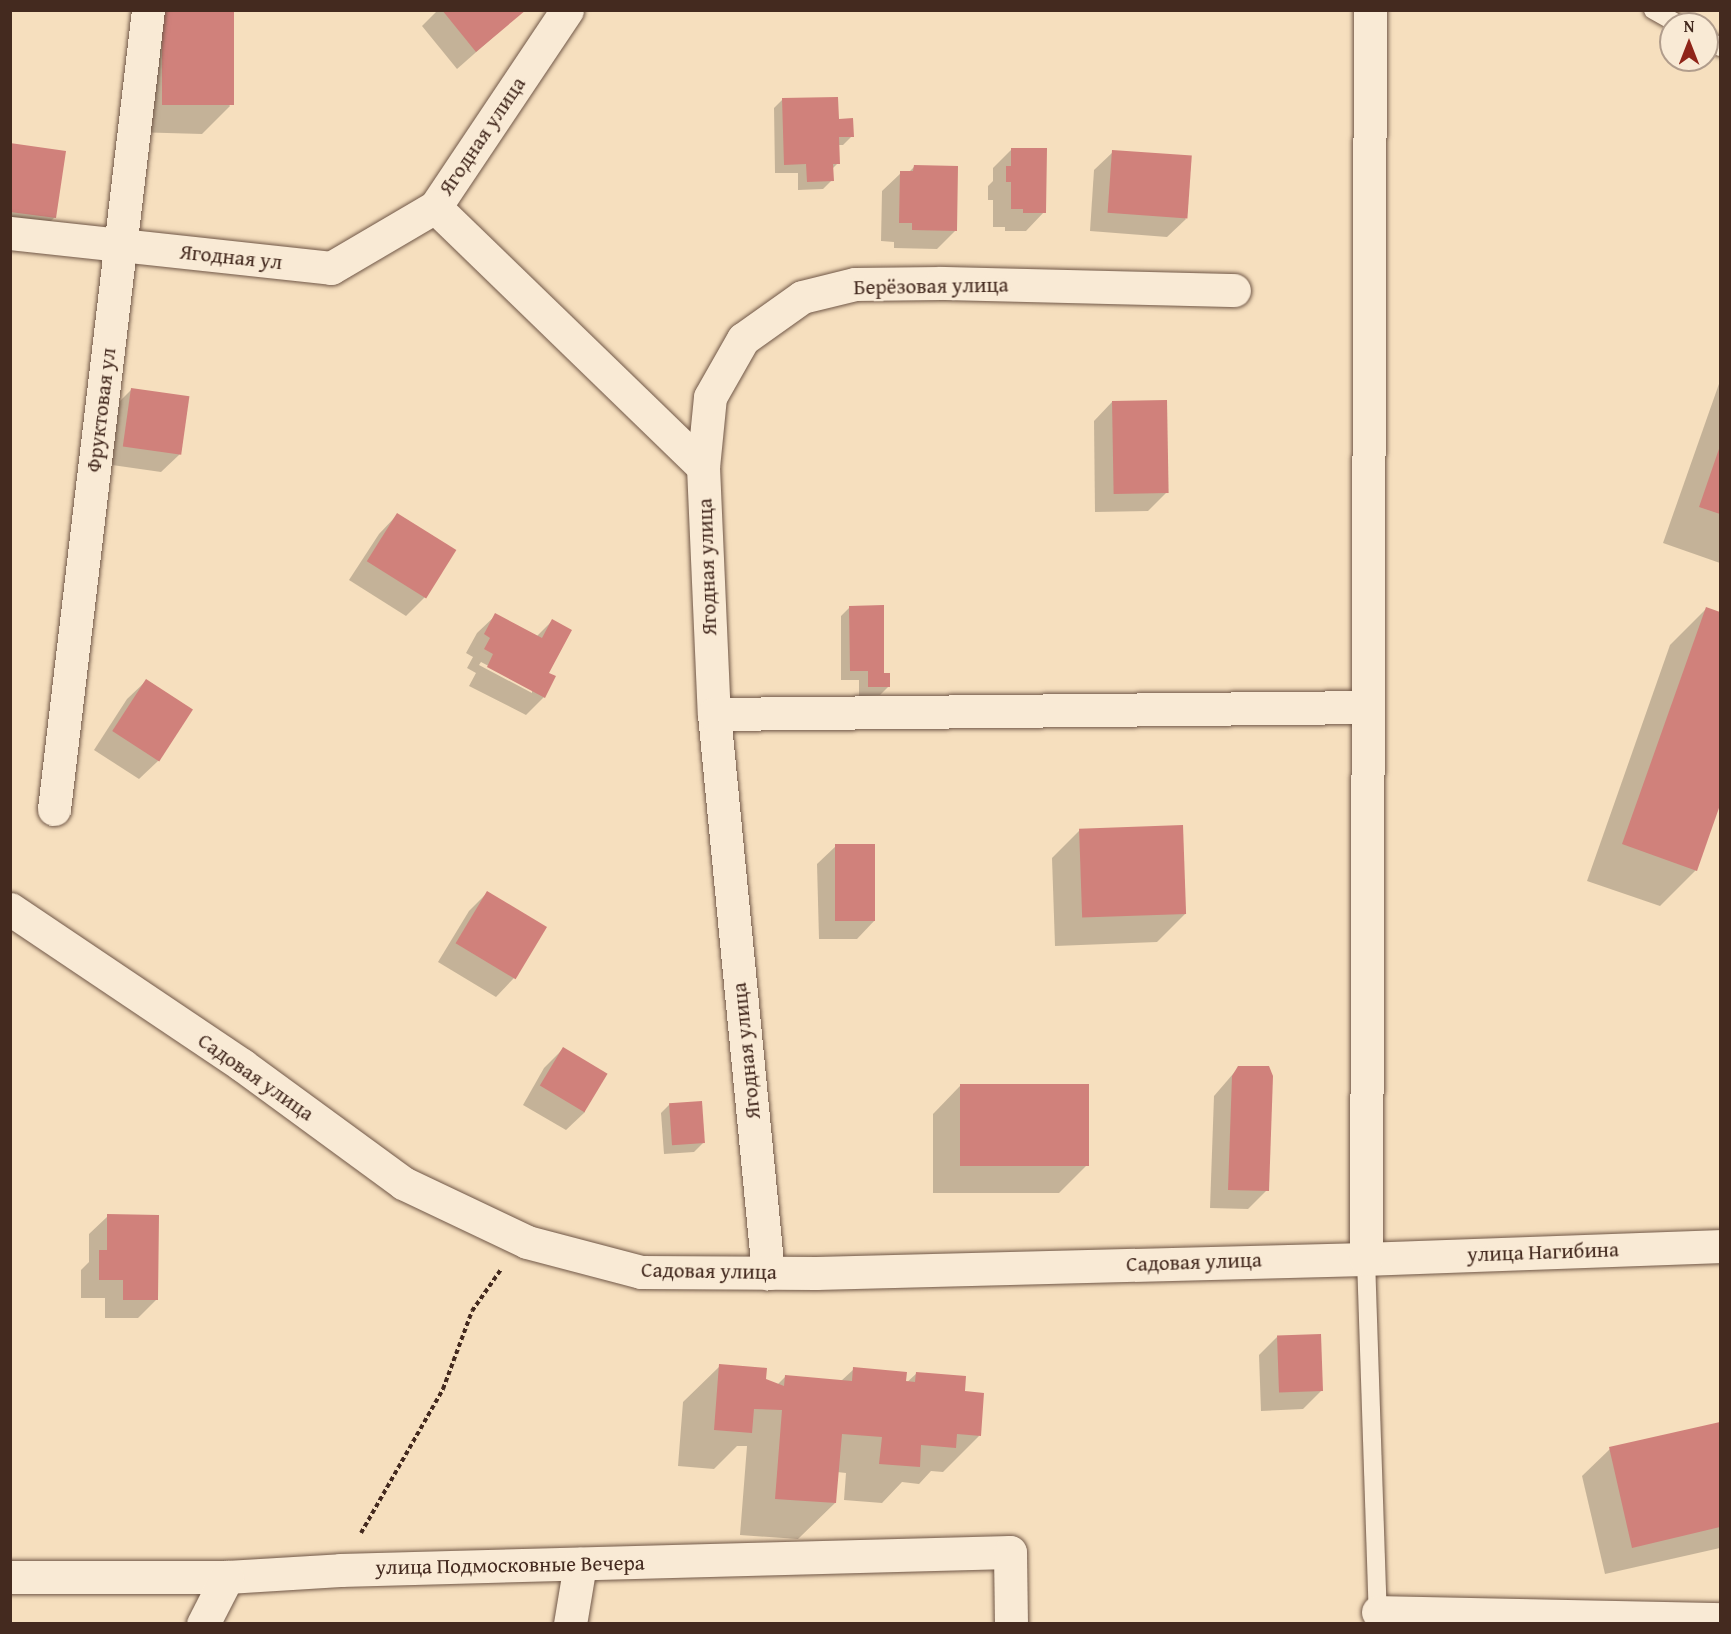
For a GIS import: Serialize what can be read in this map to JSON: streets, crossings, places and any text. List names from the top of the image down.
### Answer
{
  "streets": {
    "street": [
      "Ягодная улица",
      "Ягодная ул",
      "Берёзовая улица",
      "Фруктовая ул",
      "Садовая улица",
      "улица Нагибина",
      "улица Подмосковные Вечера"
    ]
  },
  "crossings": [
    ["Ягодная улица", "Ягодная ул"],
    ["Ягодная улица", "Берёзовая улица"],
    ["Ягодная улица", "Садовая улица"],
    ["Ягодная ул", "Фруктовая ул"],
    ["Садовая улица", "улица Нагибина"]
  ],
  "north": "top"
}
